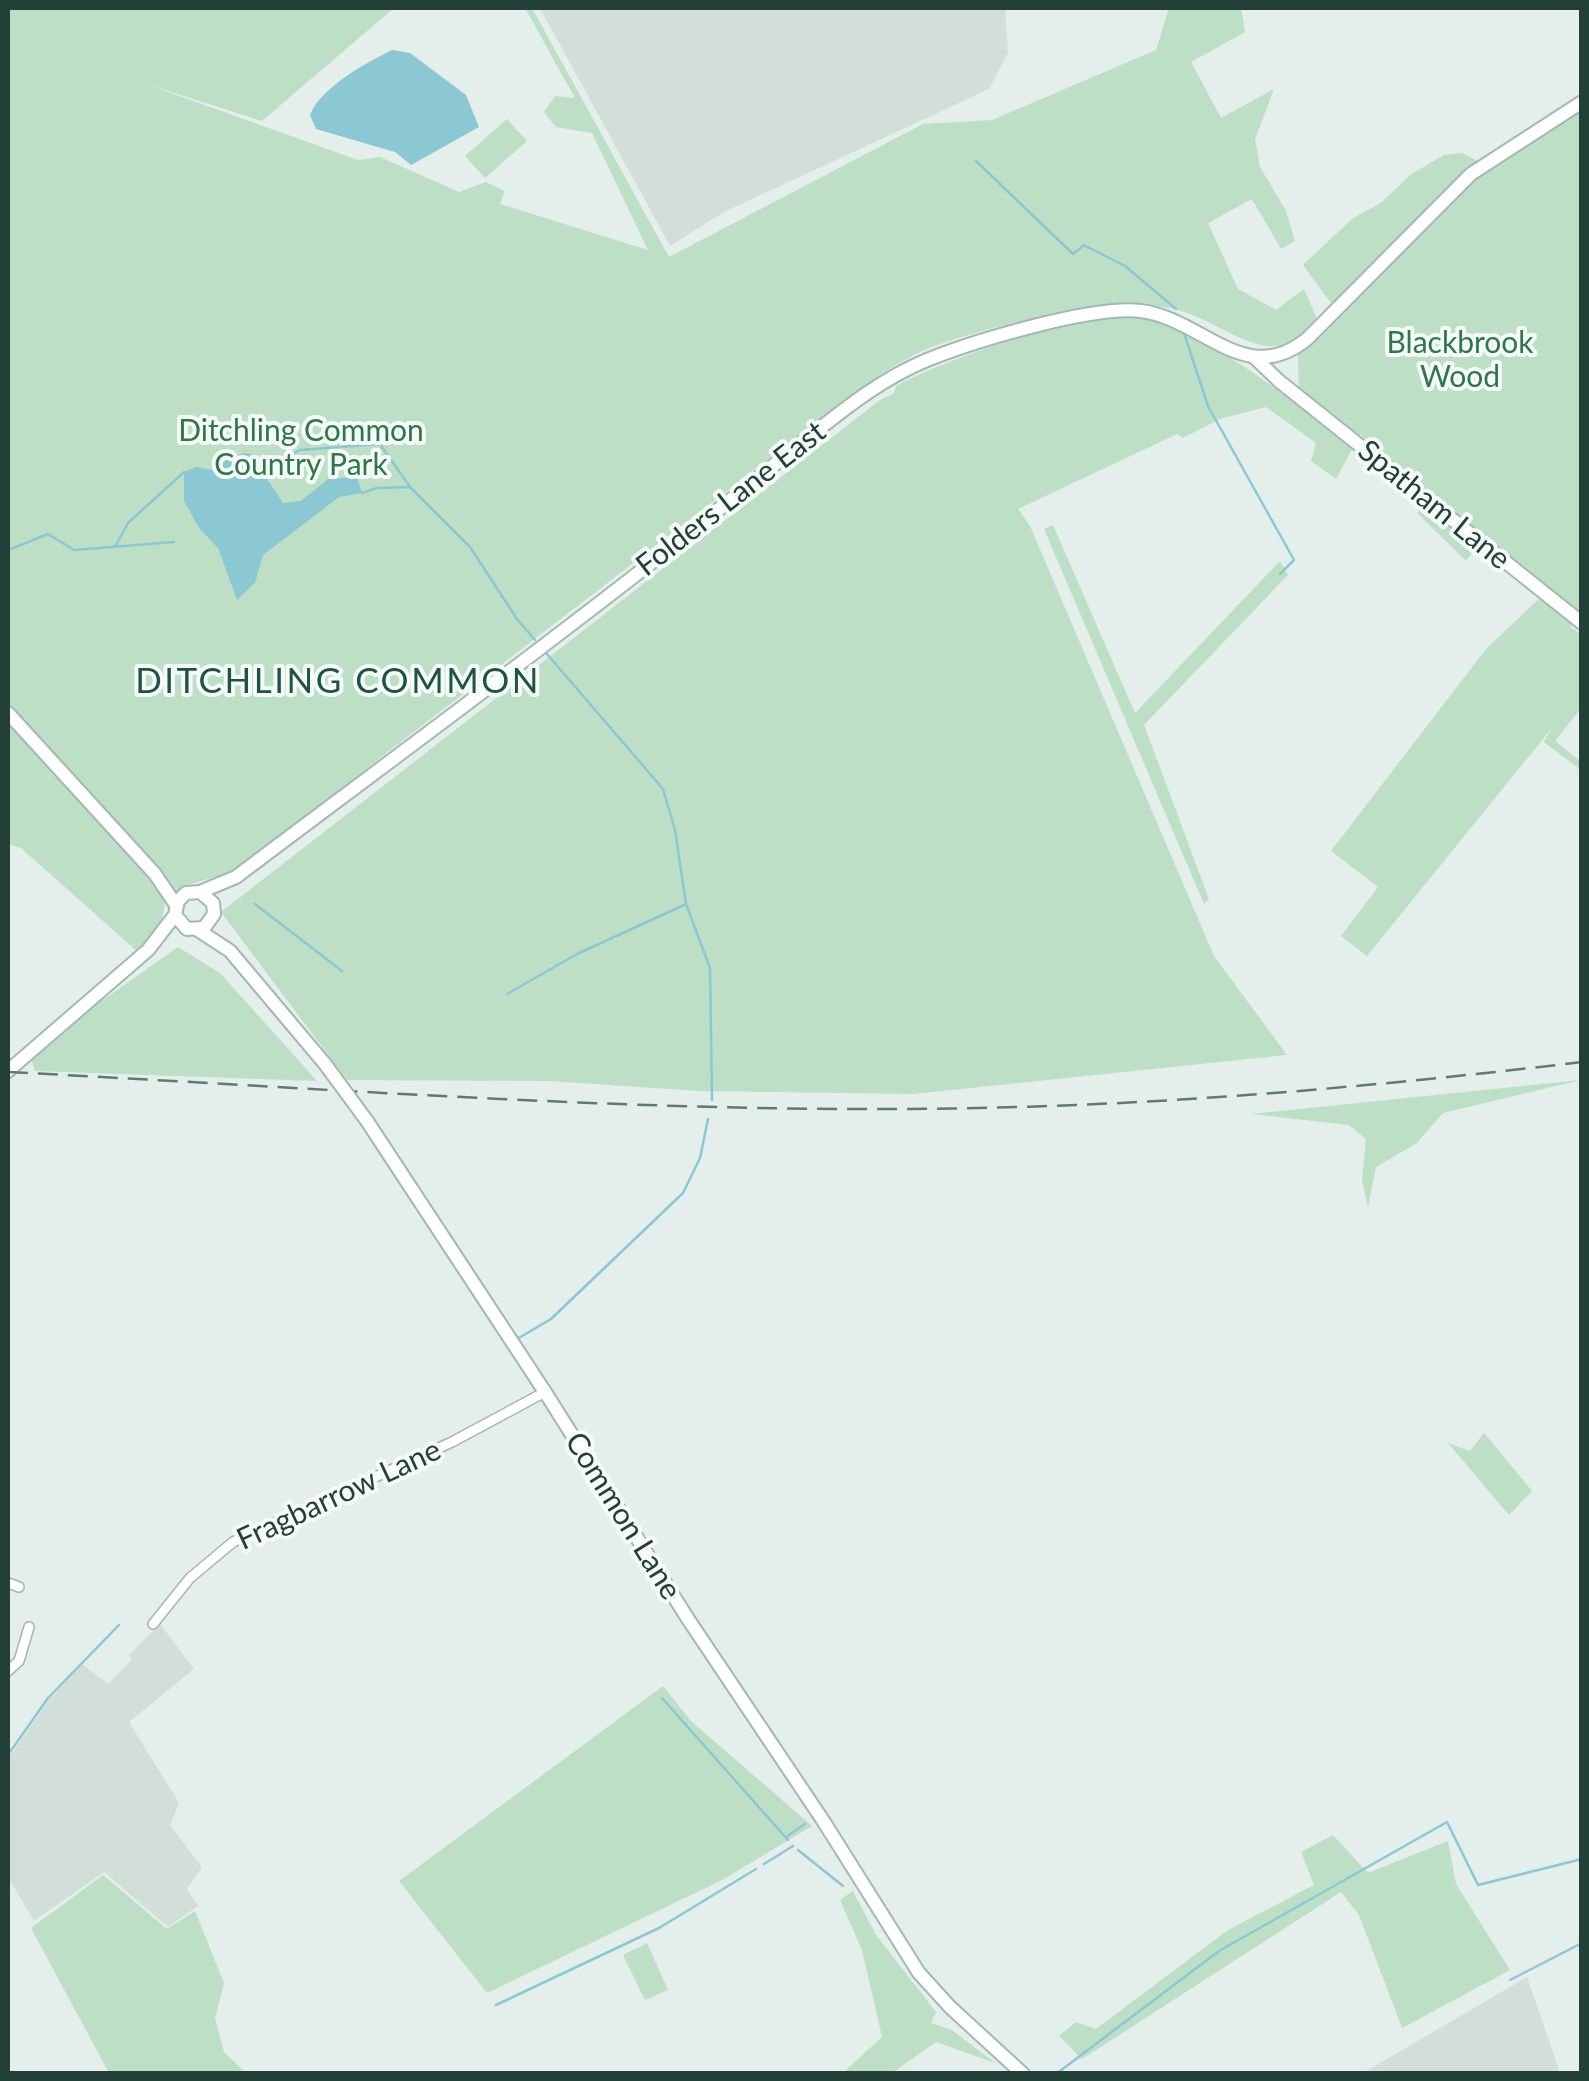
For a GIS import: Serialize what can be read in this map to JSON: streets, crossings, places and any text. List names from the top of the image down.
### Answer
{
  "streets": {
    "street": [
      "Folders Lane East",
      "Spatham Lane",
      "Fragbarrow Lane",
      "Common Lane"
    ]
  },
  "crossings": [
    ["Folders Lane East", "Spatham Lane"],
    ["Folders Lane East", "Common Lane"],
    ["Fragbarrow Lane", "Common Lane"]
  ],
  "districts": ["DITCHLING COMMON"],
  "parks": ["Blackbrook Wood", "Ditchling Common Country Park"]
}
